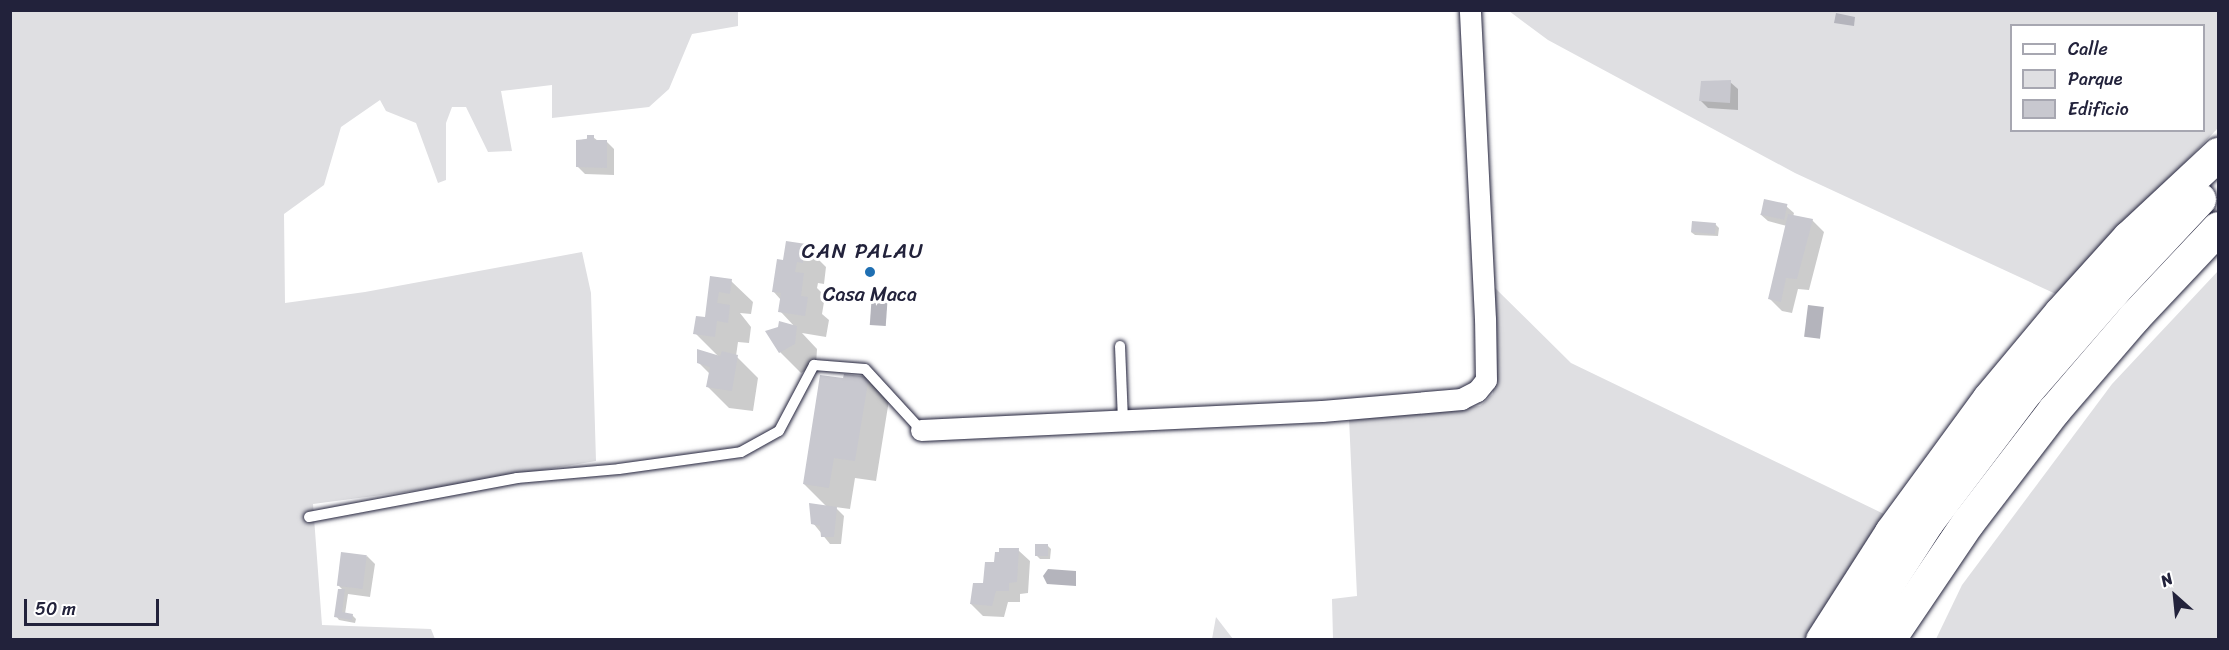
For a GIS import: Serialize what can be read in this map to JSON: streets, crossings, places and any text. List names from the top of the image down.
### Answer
{
  "districts": ["CAN PALAU"],
  "places": ["Casa Maca"],
  "legend": ["Calle", "Parque", "Edificio"],
  "scale_bar": "50 m",
  "north": "top left"
}
